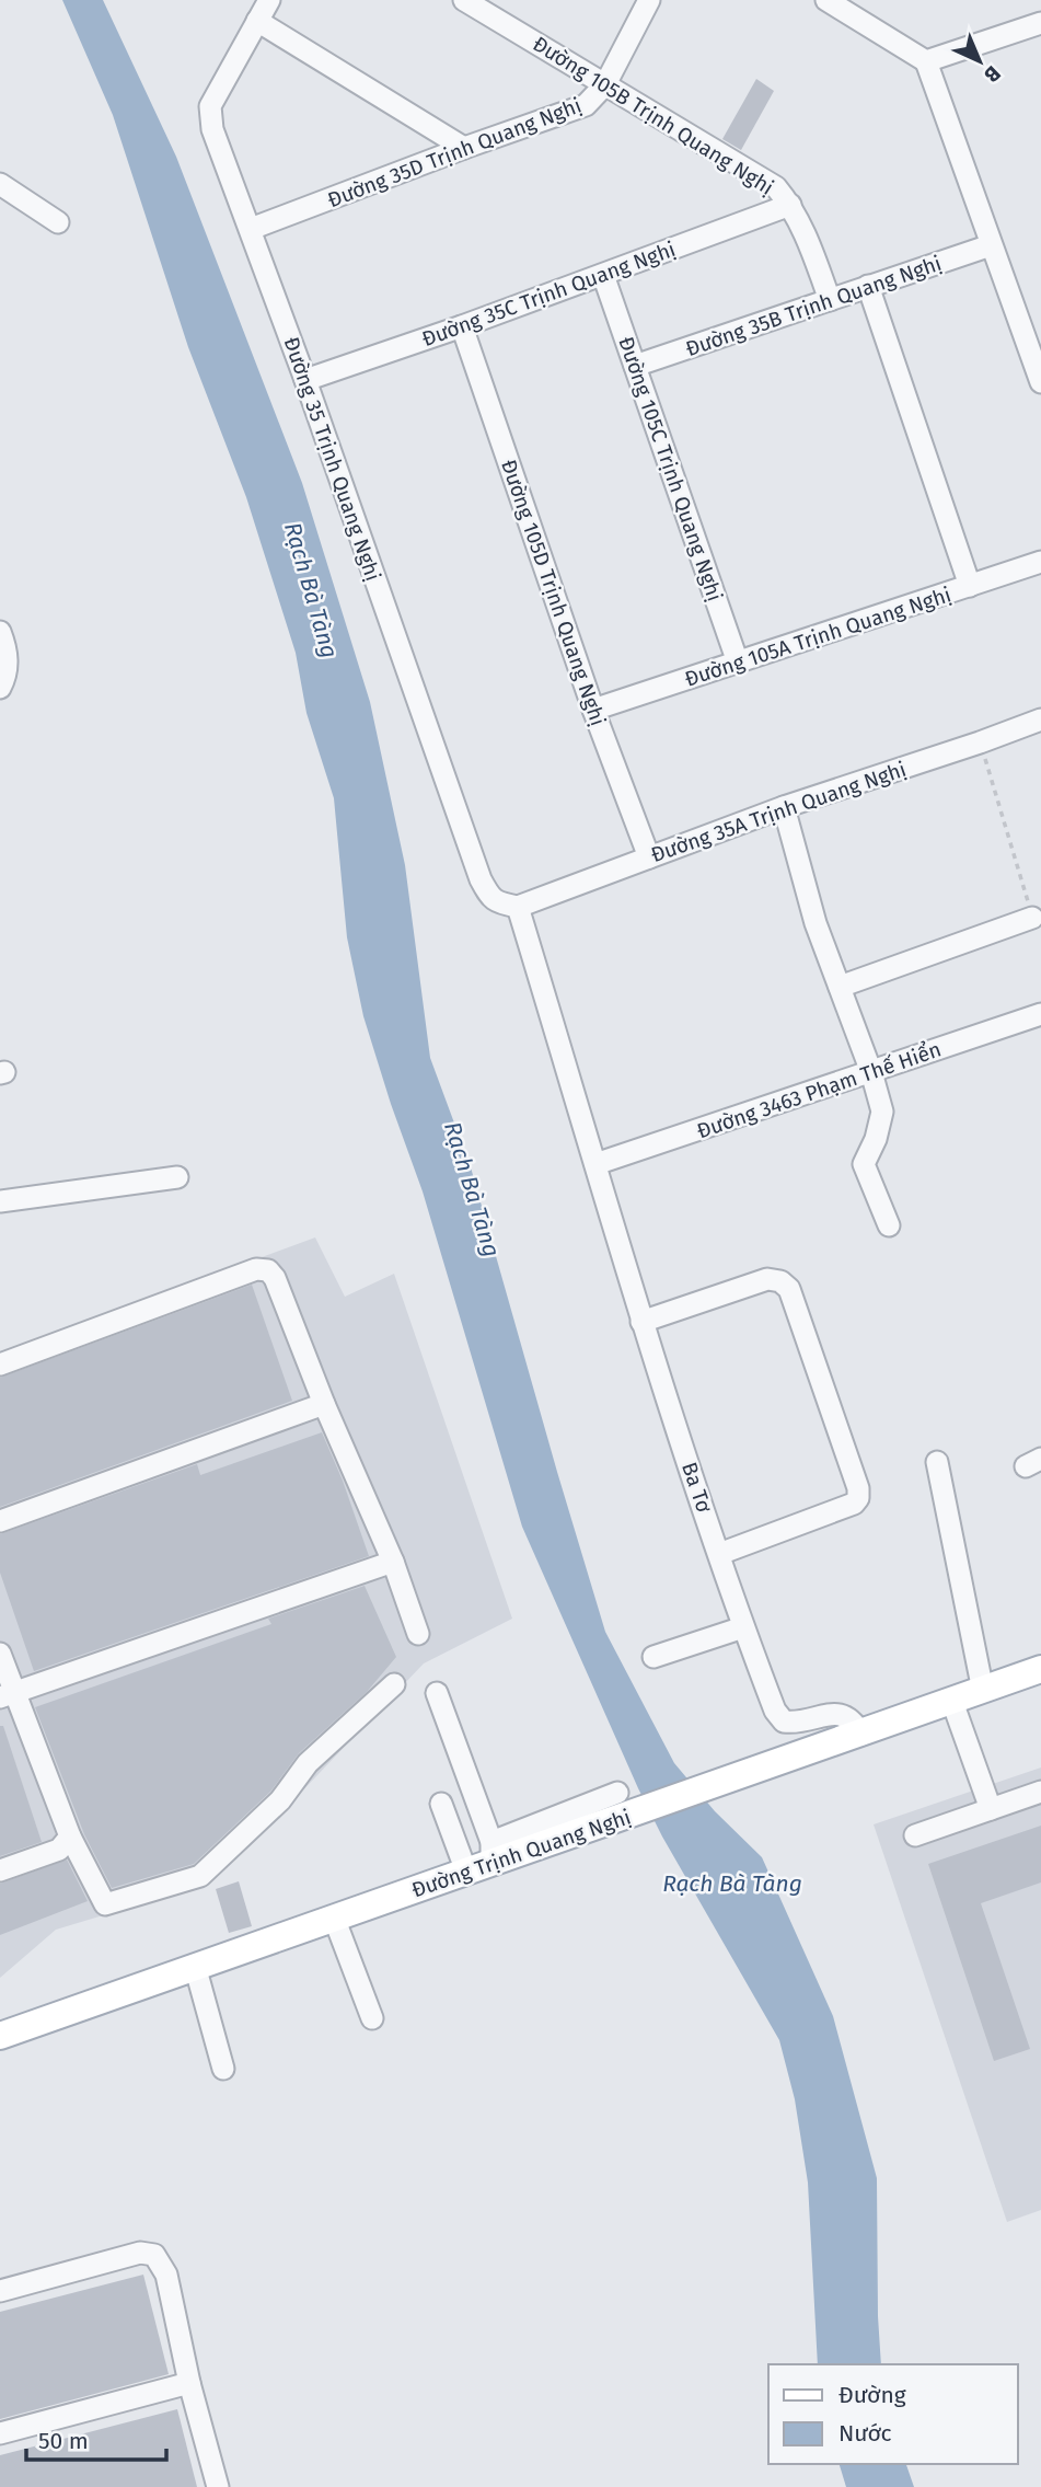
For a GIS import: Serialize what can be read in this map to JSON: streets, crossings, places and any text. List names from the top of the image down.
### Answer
{
  "streets": {
    "main road": ["Đường Trịnh Quang Nghị"],
    "street": [
      "Đường 105B Trịnh Quang Nghị",
      "Đường 35D Trịnh Quang Nghị",
      "Đường 35C Trịnh Quang Nghị",
      "Đường 35B Trịnh Quang Nghị",
      "Đường 35 Trịnh Quang Nghị",
      "Đường 105C Trịnh Quang Nghị",
      "Đường 105D Trịnh Quang Nghị",
      "Đường 105A Trịnh Quang Nghị",
      "Đường 35A Trịnh Quang Nghị",
      "Đường 3463 Phạm Thế Hiển",
      "Ba Tơ"
    ]
  },
  "crossings": [
    ["Đường 105B Trịnh Quang Nghị", "Đường 35D Trịnh Quang Nghị"],
    ["Đường 105B Trịnh Quang Nghị", "Đường 35C Trịnh Quang Nghị"],
    ["Đường 105B Trịnh Quang Nghị", "Đường 35B Trịnh Quang Nghị"],
    ["Đường 35D Trịnh Quang Nghị", "Đường 35 Trịnh Quang Nghị"],
    ["Đường 35C Trịnh Quang Nghị", "Đường 35 Trịnh Quang Nghị"],
    ["Đường 35C Trịnh Quang Nghị", "Đường 105C Trịnh Quang Nghị"],
    ["Đường 35C Trịnh Quang Nghị", "Đường 105D Trịnh Quang Nghị"],
    ["Đường 35B Trịnh Quang Nghị", "Đường 105C Trịnh Quang Nghị"],
    ["Đường 35 Trịnh Quang Nghị", "Đường 35A Trịnh Quang Nghị"],
    ["Đường 35 Trịnh Quang Nghị", "Ba Tơ"],
    ["Đường 105C Trịnh Quang Nghị", "Đường 105A Trịnh Quang Nghị"],
    ["Đường 105D Trịnh Quang Nghị", "Đường 105A Trịnh Quang Nghị"],
    ["Đường 105D Trịnh Quang Nghị", "Đường 35A Trịnh Quang Nghị"],
    ["Đường 35A Trịnh Quang Nghị", "Ba Tơ"],
    ["Đường 3463 Phạm Thế Hiển", "Ba Tơ"],
    ["Ba Tơ", "Đường Trịnh Quang Nghị"]
  ],
  "water": ["Rạch Bà Tàng"],
  "legend": ["Đường", "Nước"],
  "scale_bar": "50 m",
  "north": "bottom right"
}
